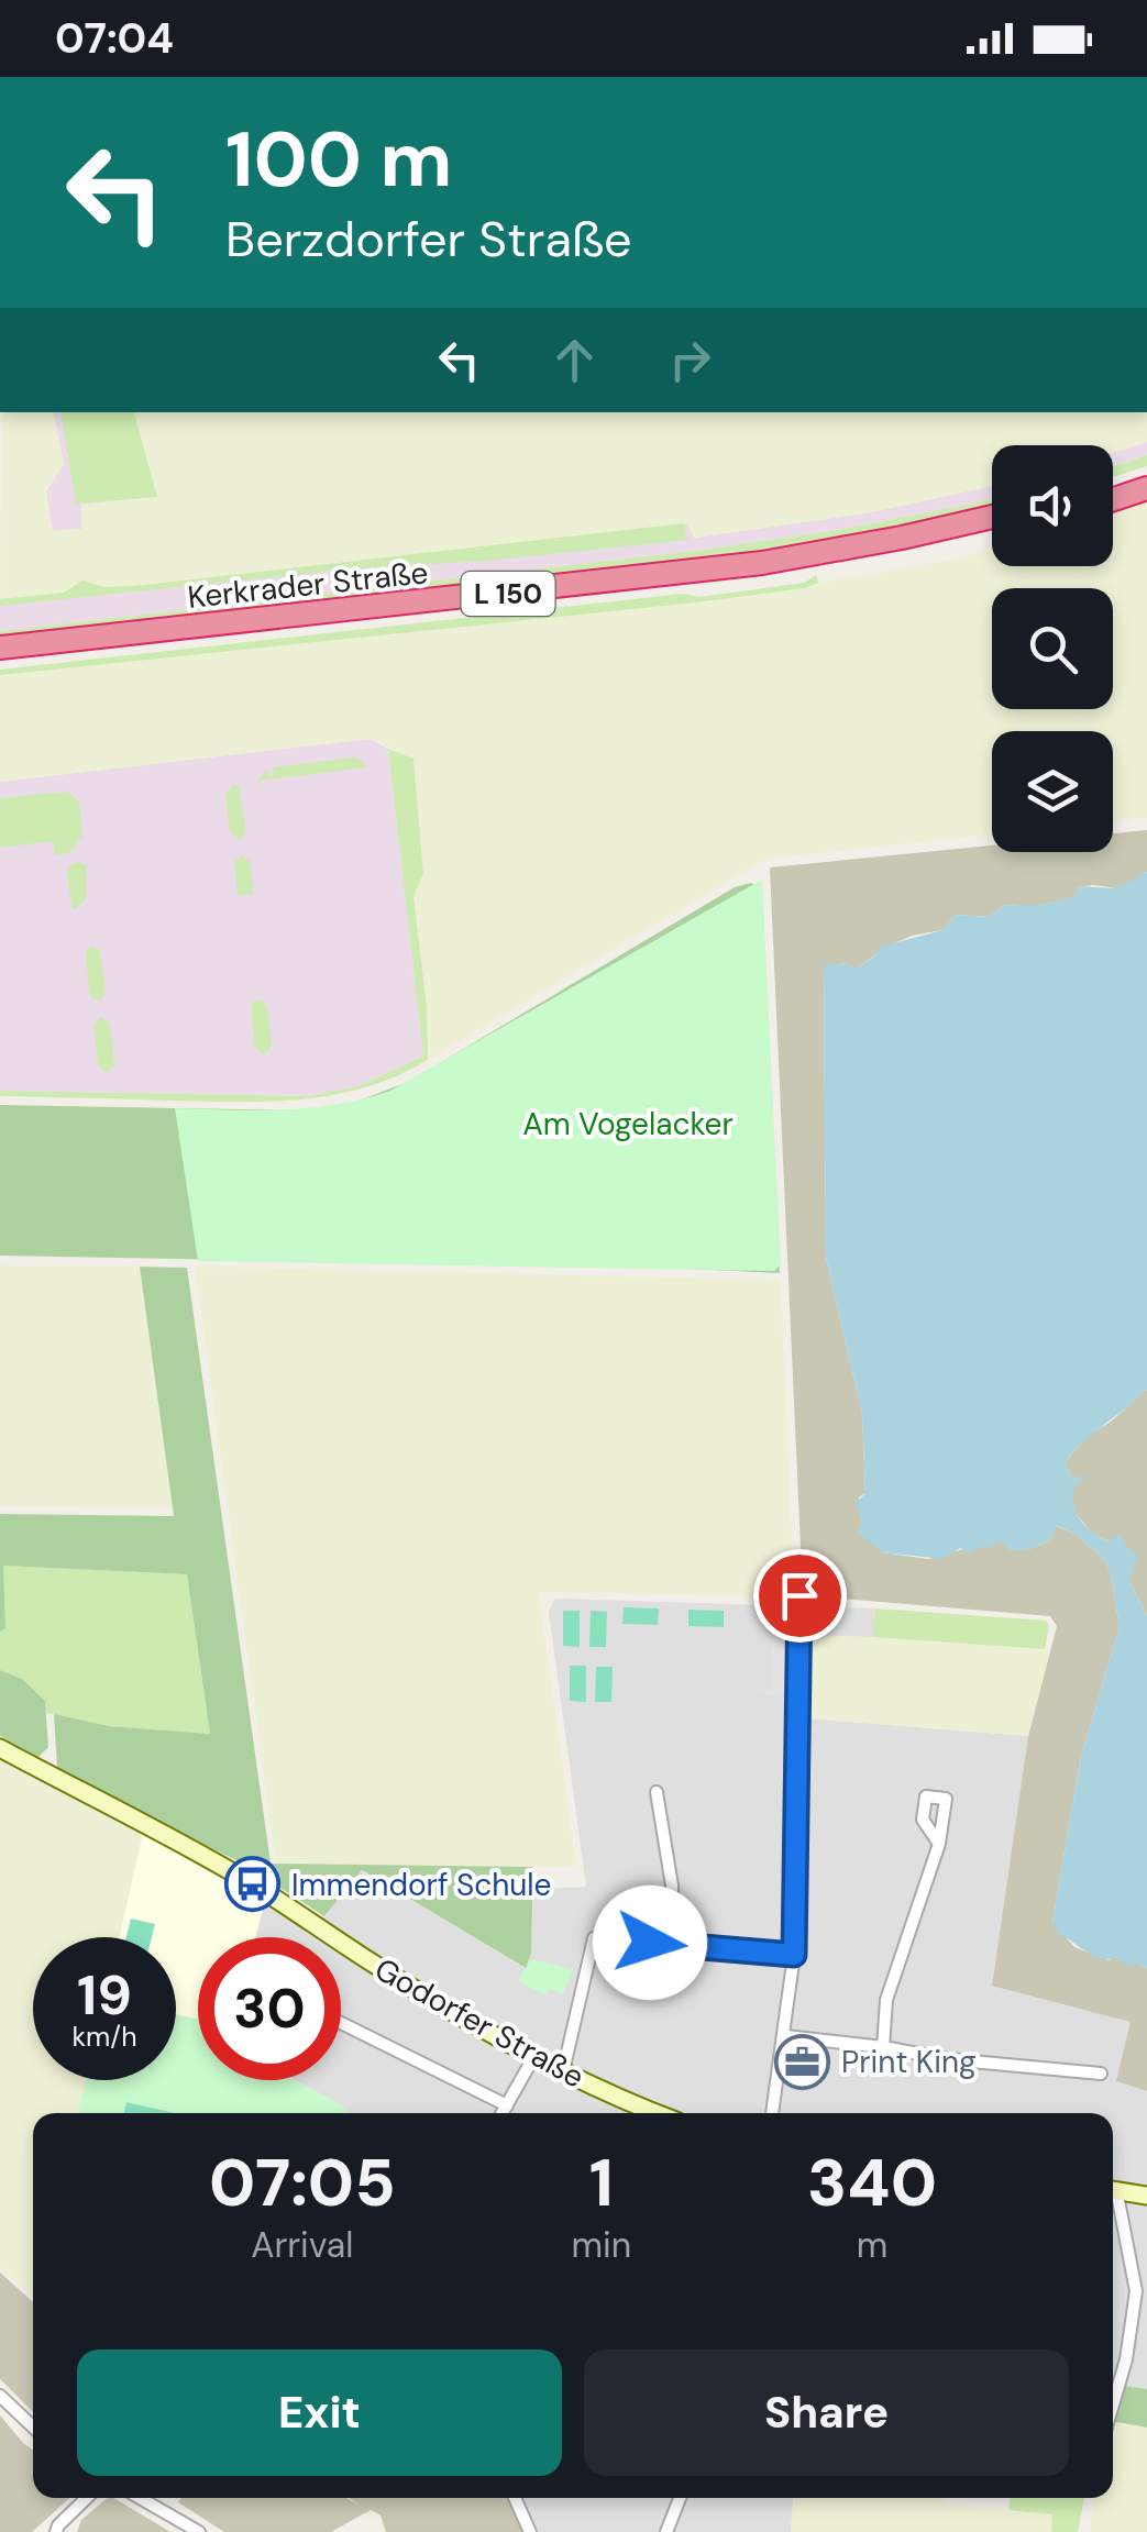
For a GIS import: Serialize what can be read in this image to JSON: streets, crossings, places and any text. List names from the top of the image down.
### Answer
{
  "streets": {
    "highway": ["Kerkrader Straße", "L 150"],
    "street": ["Godorfer Straße"]
  },
  "parks": ["Am Vogelacker"],
  "places": {
    "bus stop": ["Immendorf Schule"],
    "office": ["Print King"]
  },
  "page": {
    "status": "07:04",
    "turn": ["100 m", "Berzdorfer Straße"],
    "speed": "19 km/h",
    "limit": "30",
    "eta": [
      "07:05",
      "Arrival",
      "1",
      "min",
      "340",
      "m"
    ],
    "buttons": ["Exit", "Share"]
  }
}
